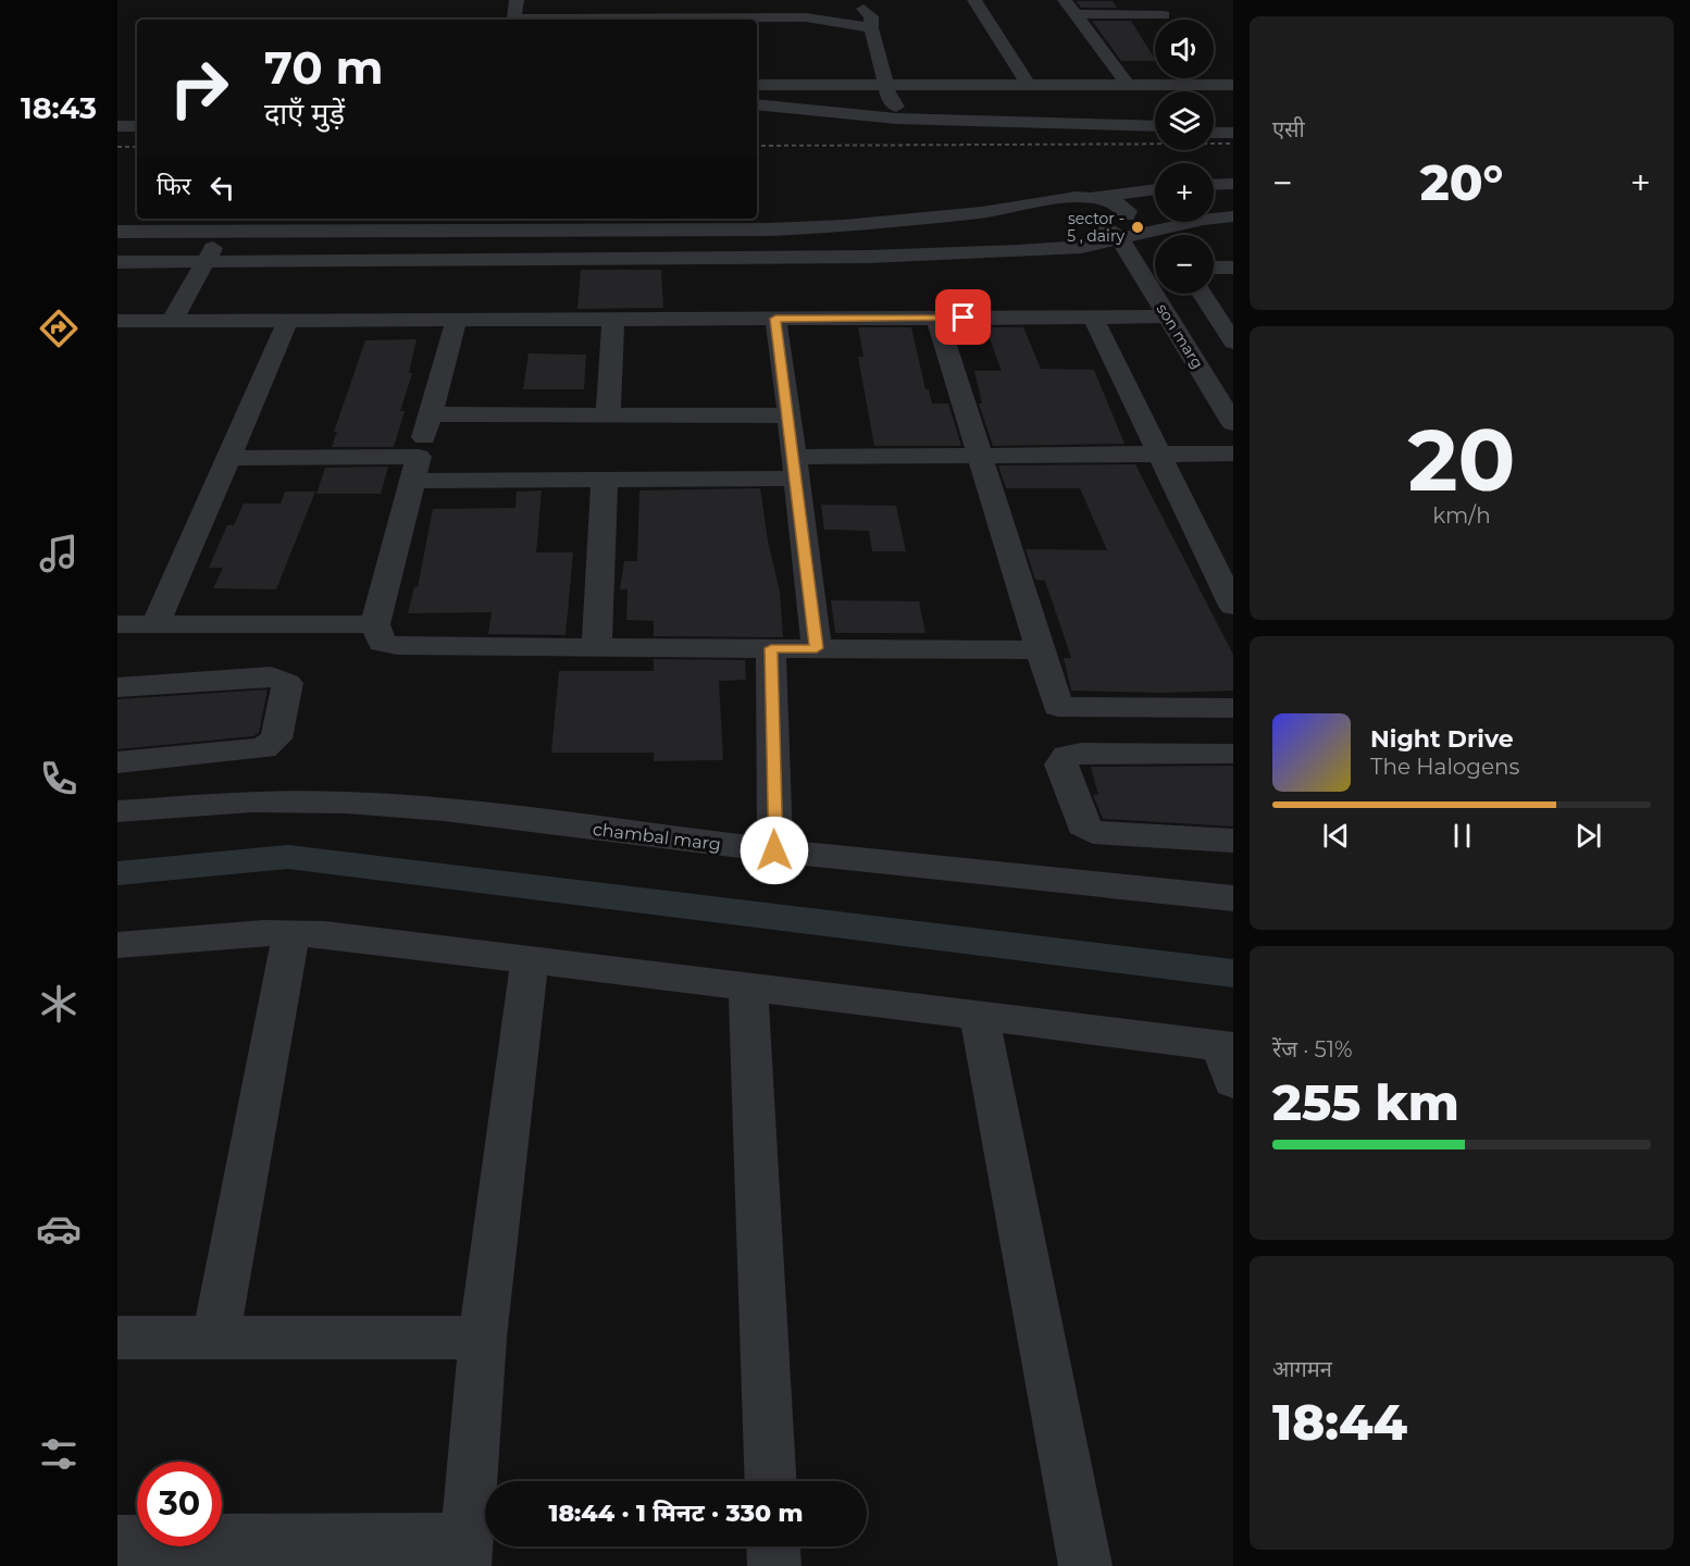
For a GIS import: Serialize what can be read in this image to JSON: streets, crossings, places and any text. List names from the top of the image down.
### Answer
{
  "streets": {
    "street": ["son marg", "chambal marg"]
  },
  "places": ["sector - 5 , dairy"],
  "page": {
    "tabs": "18:43",
    "tile": [
      "एसी",
      ["20", "km/h"],
      ["रेंज · 51%", "255 km"],
      ["आगमन", "18:44"]
    ],
    "map_buttons": ["+", "−"],
    "turn": ["70 m", "दाएँ मुड़ें"],
    "heat": ["−", "20°", "+"],
    "then": "फिर",
    "song": ["Night Drive", "The Halogens"],
    "limit": "30",
    "trip": "18:44 · 1 मिनट · 330 m"
  }
}
